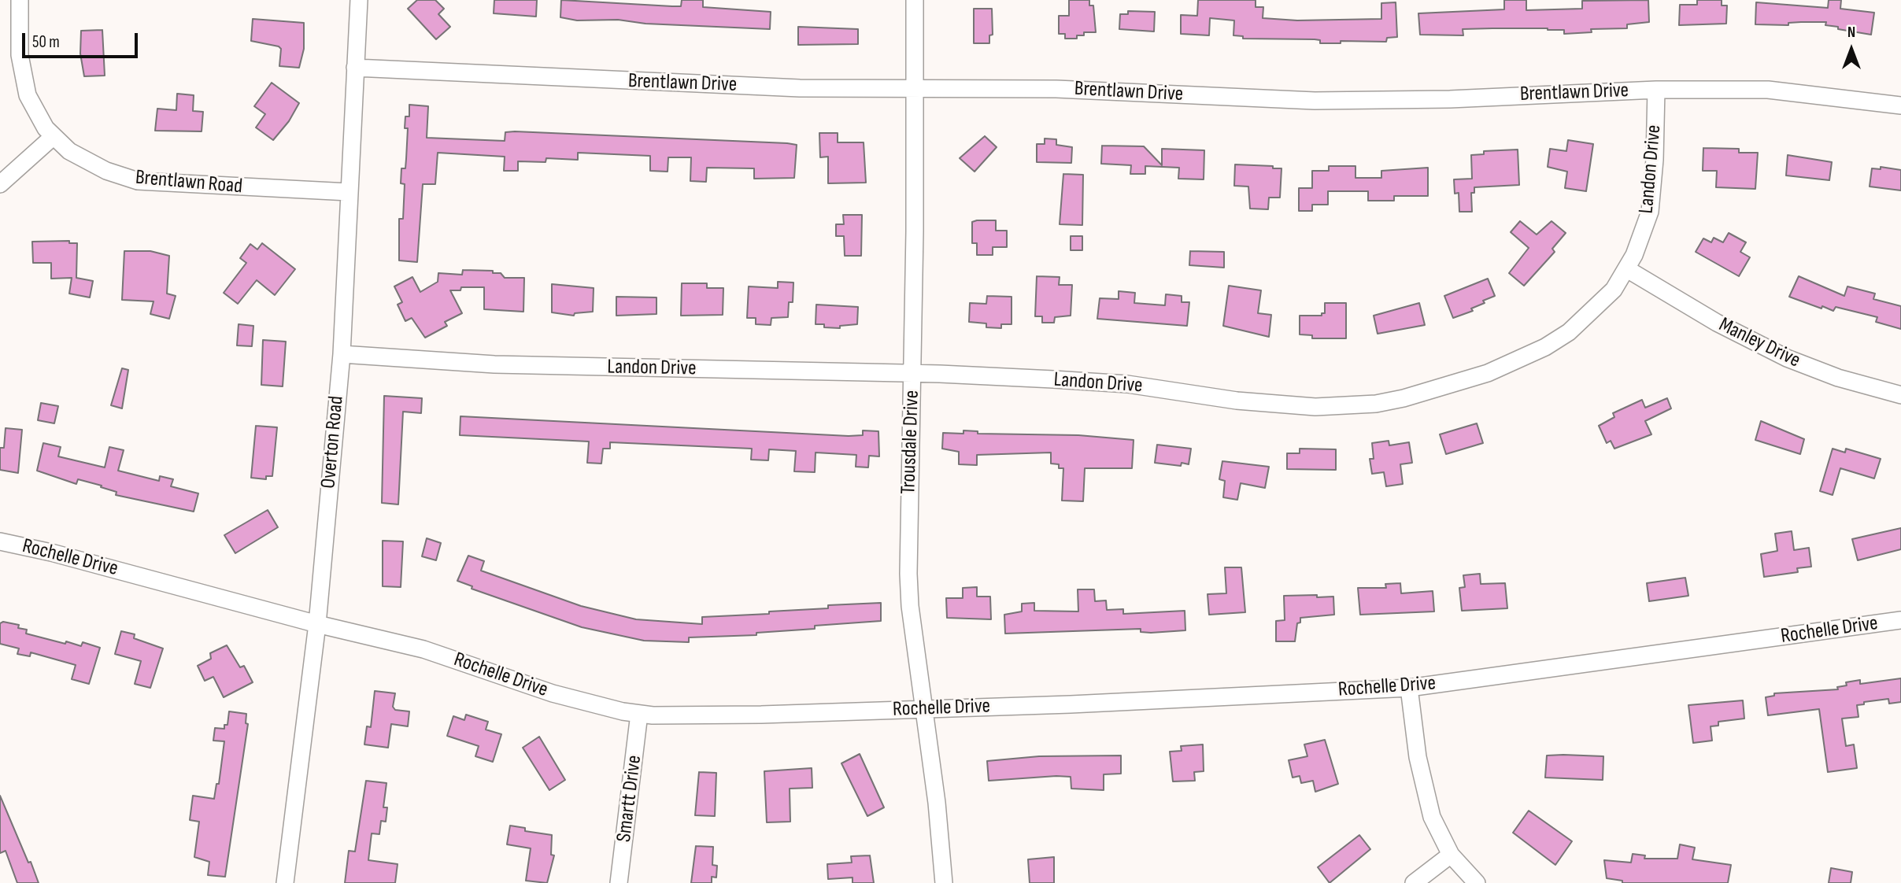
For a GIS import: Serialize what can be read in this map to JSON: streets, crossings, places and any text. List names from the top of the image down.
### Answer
{
  "streets": {
    "street": [
      "Brentlawn Drive",
      "Landon Drive",
      "Brentlawn Road",
      "Manley Drive",
      "Overton Road",
      "Trousdale Drive",
      "Rochelle Drive",
      "Smartt Drive"
    ]
  },
  "crossings": [
    ["Brentlawn Drive", "Landon Drive"],
    ["Brentlawn Drive", "Overton Road"],
    ["Brentlawn Drive", "Trousdale Drive"],
    ["Landon Drive", "Manley Drive"],
    ["Landon Drive", "Overton Road"],
    ["Landon Drive", "Trousdale Drive"],
    ["Brentlawn Road", "Overton Road"],
    ["Overton Road", "Rochelle Drive"],
    ["Trousdale Drive", "Rochelle Drive"],
    ["Rochelle Drive", "Smartt Drive"]
  ],
  "scale_bar": "50 m",
  "north": "top"
}
